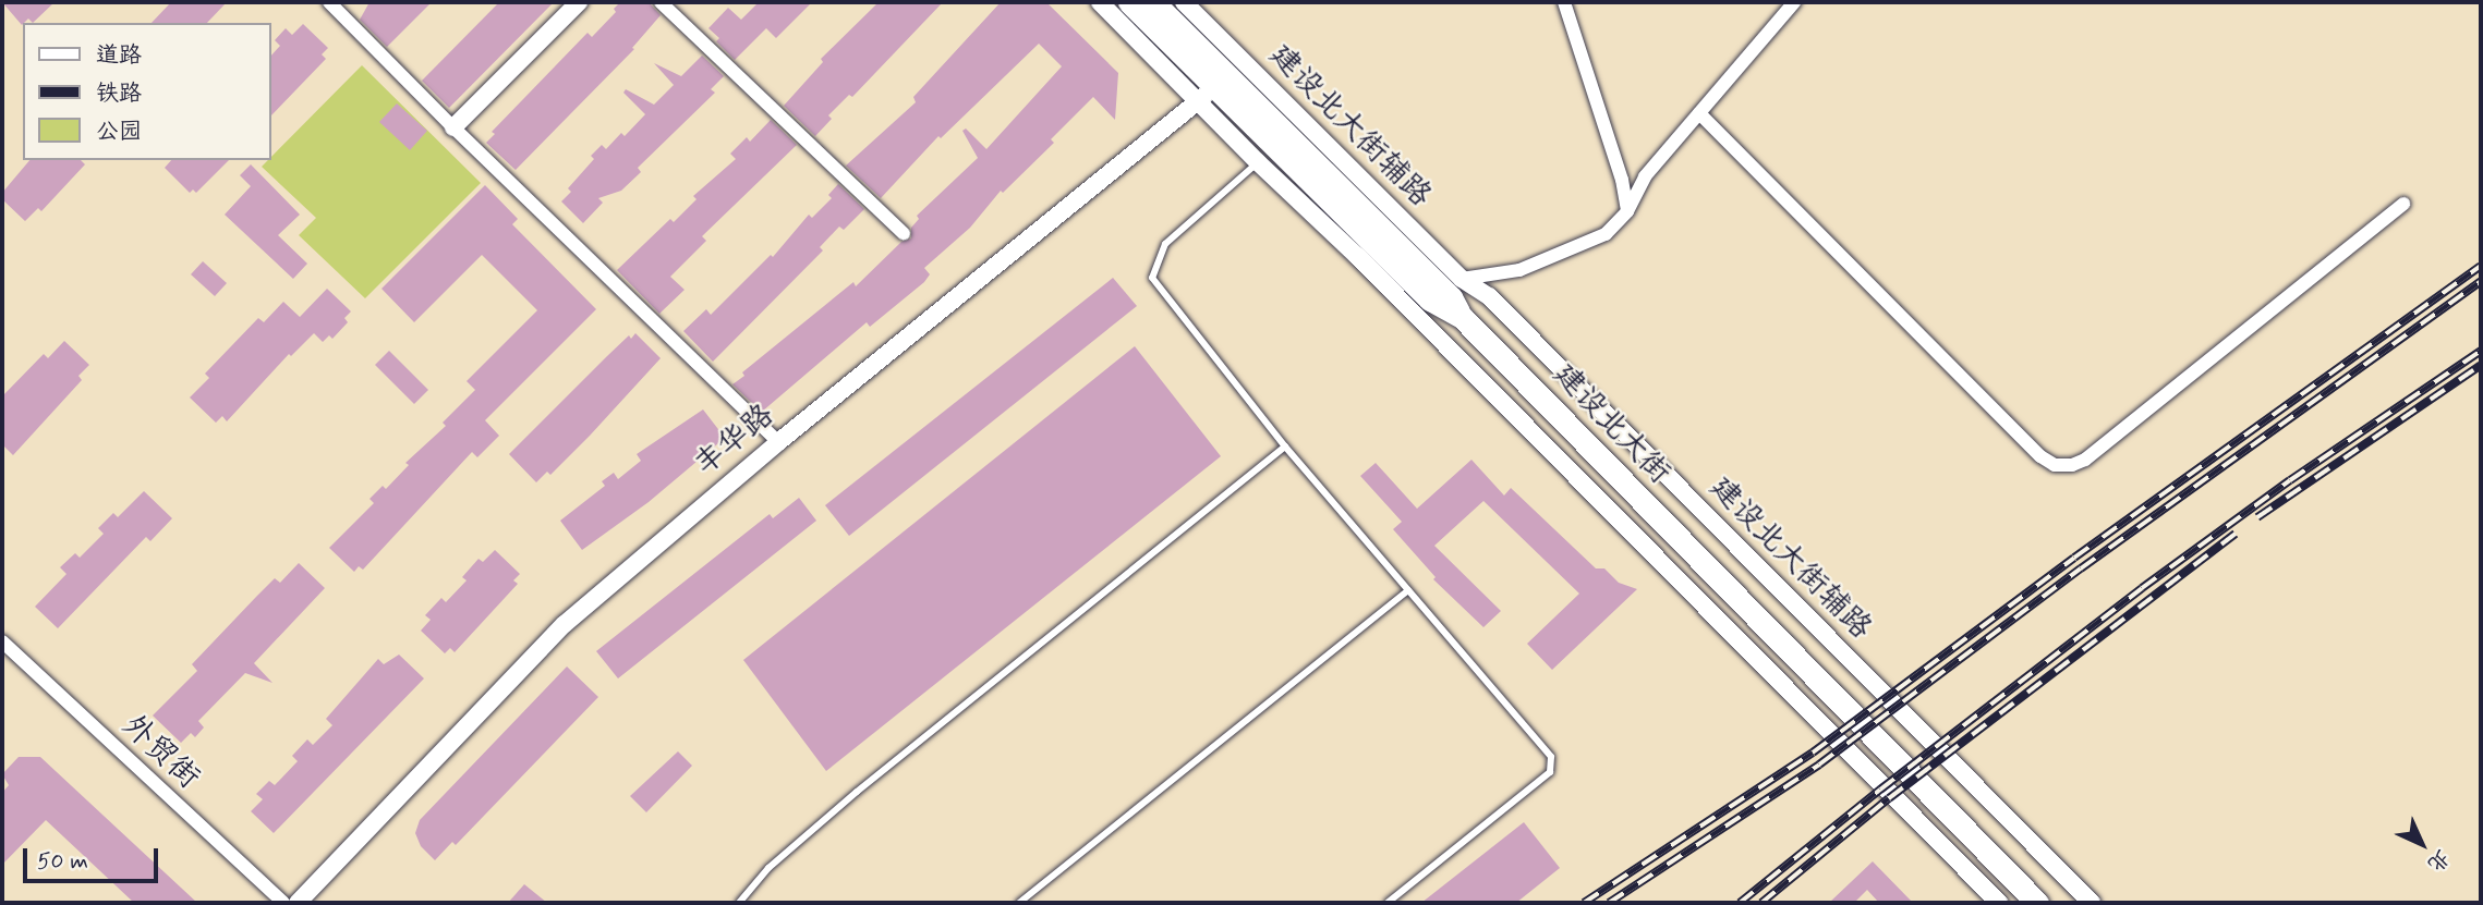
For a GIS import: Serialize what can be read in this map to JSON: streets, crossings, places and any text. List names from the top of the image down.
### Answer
{
  "streets": {
    "main road": ["建设北大街"],
    "street": ["建设北大街辅路", "丰华路", "外贸街"]
  },
  "crossings": [
    ["建设北大街辅路", "建设北大街"],
    ["建设北大街辅路", "丰华路"],
    ["建设北大街", "丰华路"]
  ],
  "legend": ["道路", "铁路", "公园"],
  "scale_bar": "50 m",
  "north": "bottom right"
}
